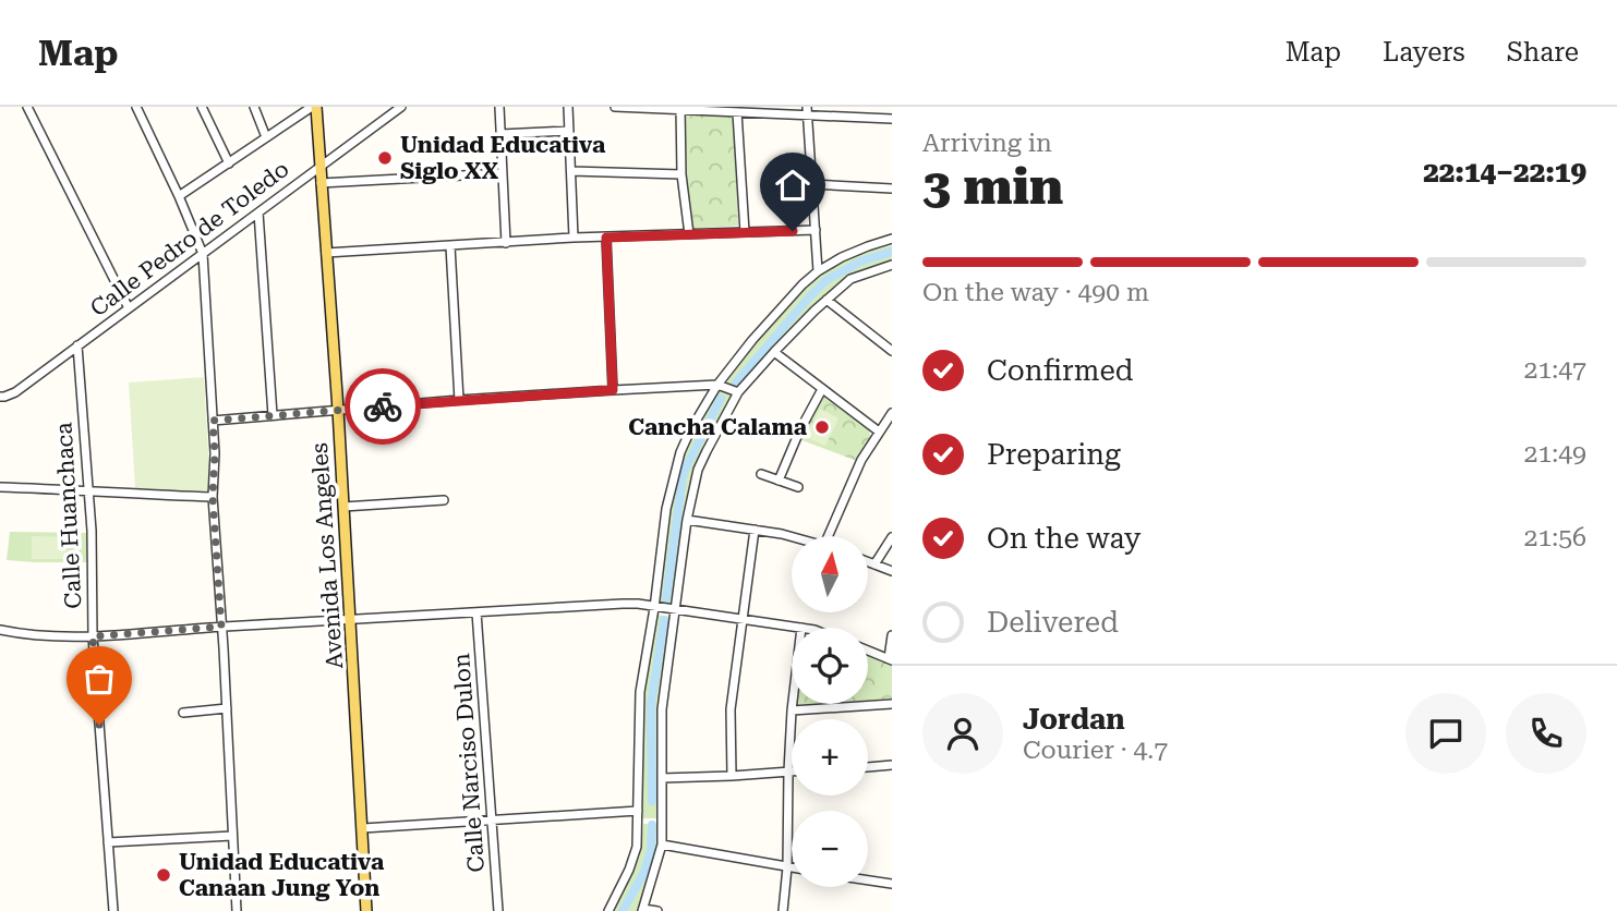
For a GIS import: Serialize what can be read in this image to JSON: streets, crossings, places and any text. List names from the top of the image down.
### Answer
{
  "streets": {
    "main road": ["Avenida Los Angeles"],
    "street": ["Calle Pedro de Toledo", "Calle Huanchaca", "Calle Narciso Dulon"]
  },
  "crossings": [
    ["Calle Pedro de Toledo", "Calle Huanchaca"],
    ["Calle Pedro de Toledo", "Avenida Los Angeles"]
  ],
  "places": ["Unidad Educativa Siglo XX", "Cancha Calama", "Unidad Educativa Canaan Jung Yon"],
  "north": "top",
  "page": {
    "header": "Map",
    "nav": ["Map", "Layers", "Share"],
    "heading": ["3 min", "Arriving in", "22:14–22:19"],
    "panel": ["Jordan", "Courier · 4.7"],
    "bar": "On the way · 490 m",
    "list": [
      ["Confirmed", "21:47"],
      ["Preparing", "21:49"],
      ["On the way", "21:56"],
      "Delivered"
    ],
    "map_buttons": ["+", "−"]
  }
}
